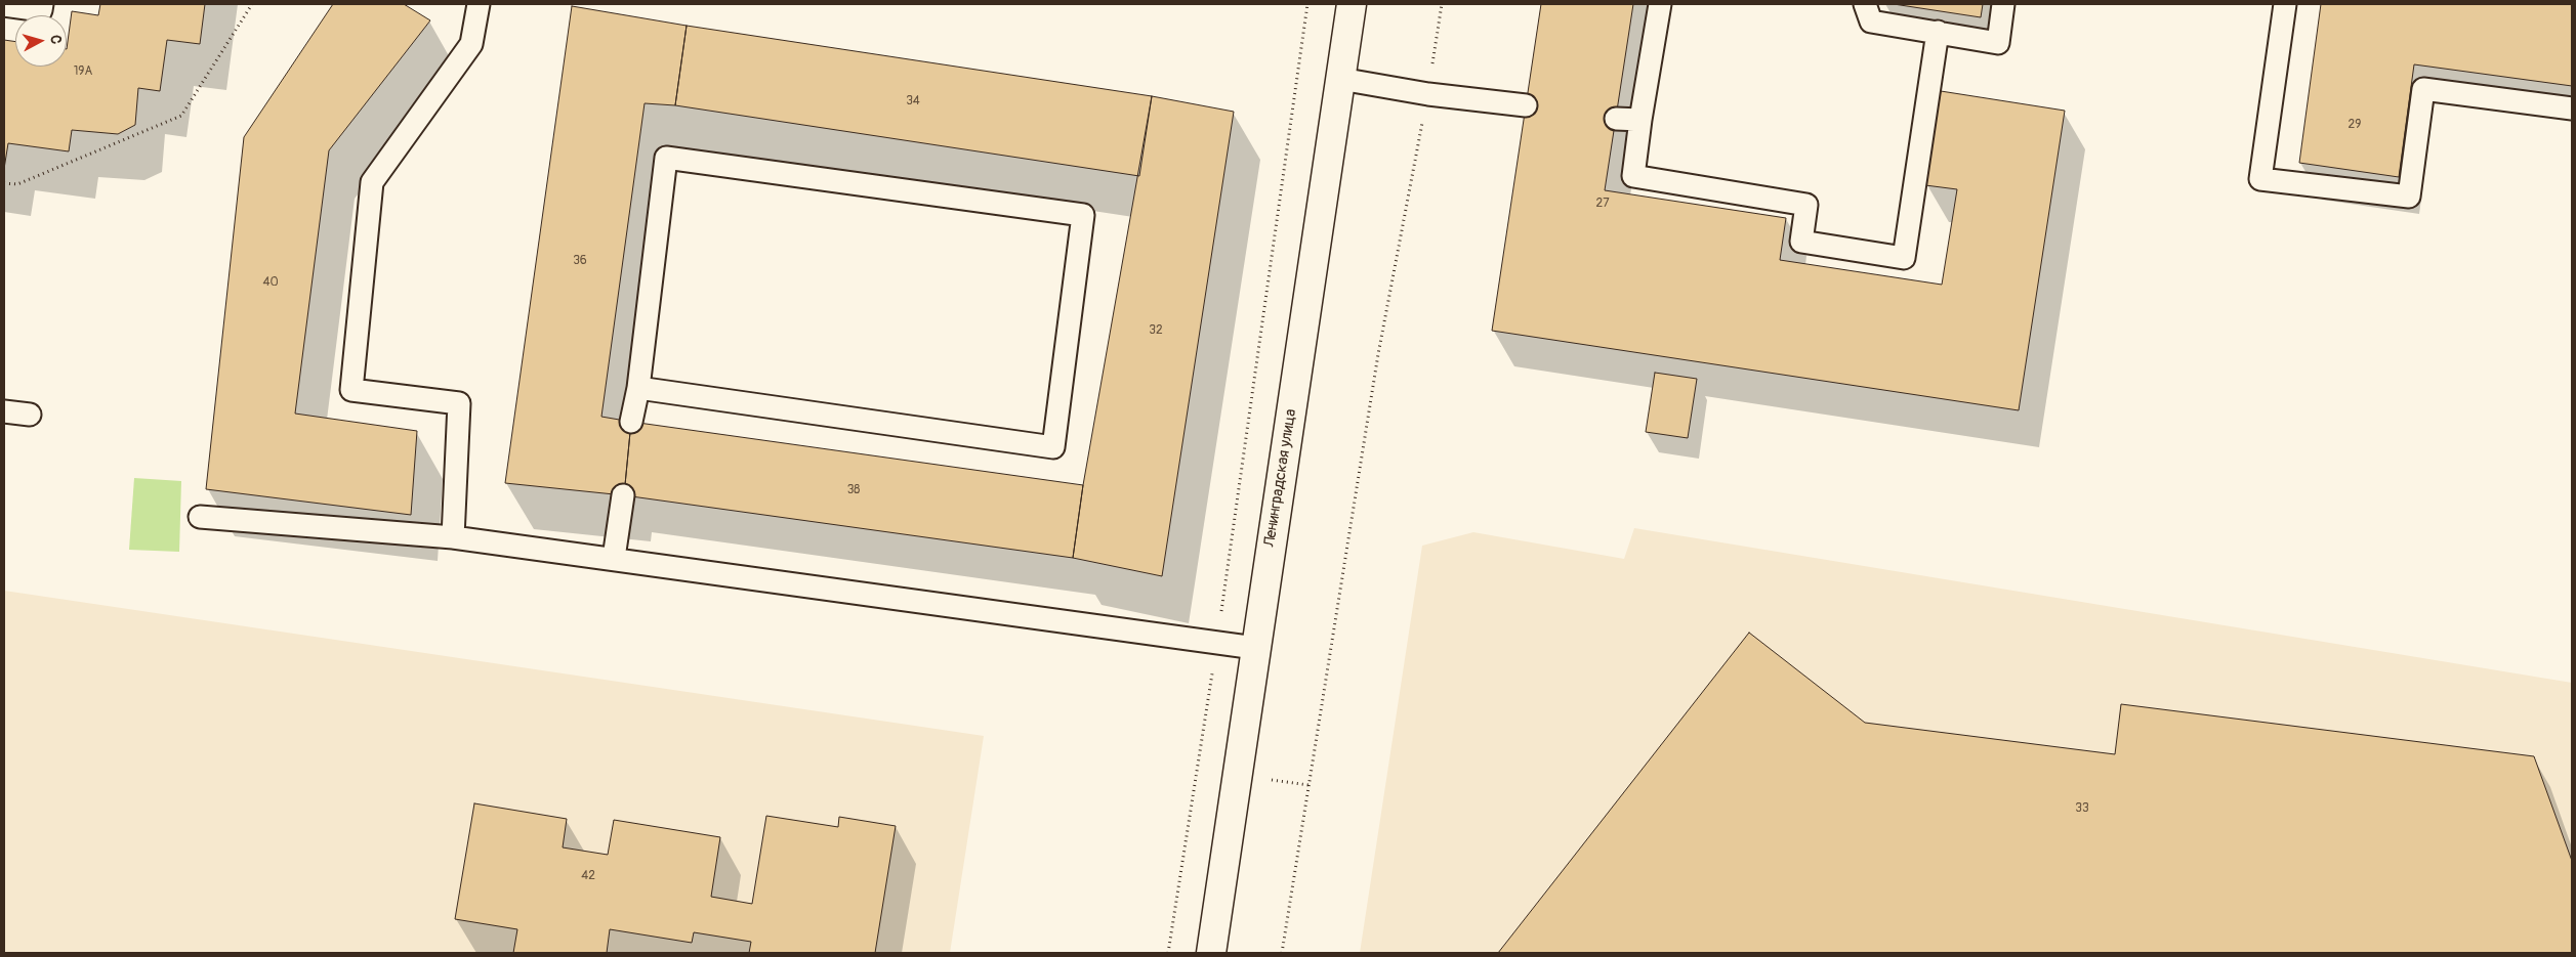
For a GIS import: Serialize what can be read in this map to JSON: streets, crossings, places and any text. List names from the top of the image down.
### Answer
{
  "streets": {
    "street": ["Ленинградская улица"]
  },
  "house_numbers": [
    "19А",
    "34",
    "29",
    "27",
    "36",
    "40",
    "32",
    "38",
    "33",
    "42"
  ],
  "north": "right"
}
